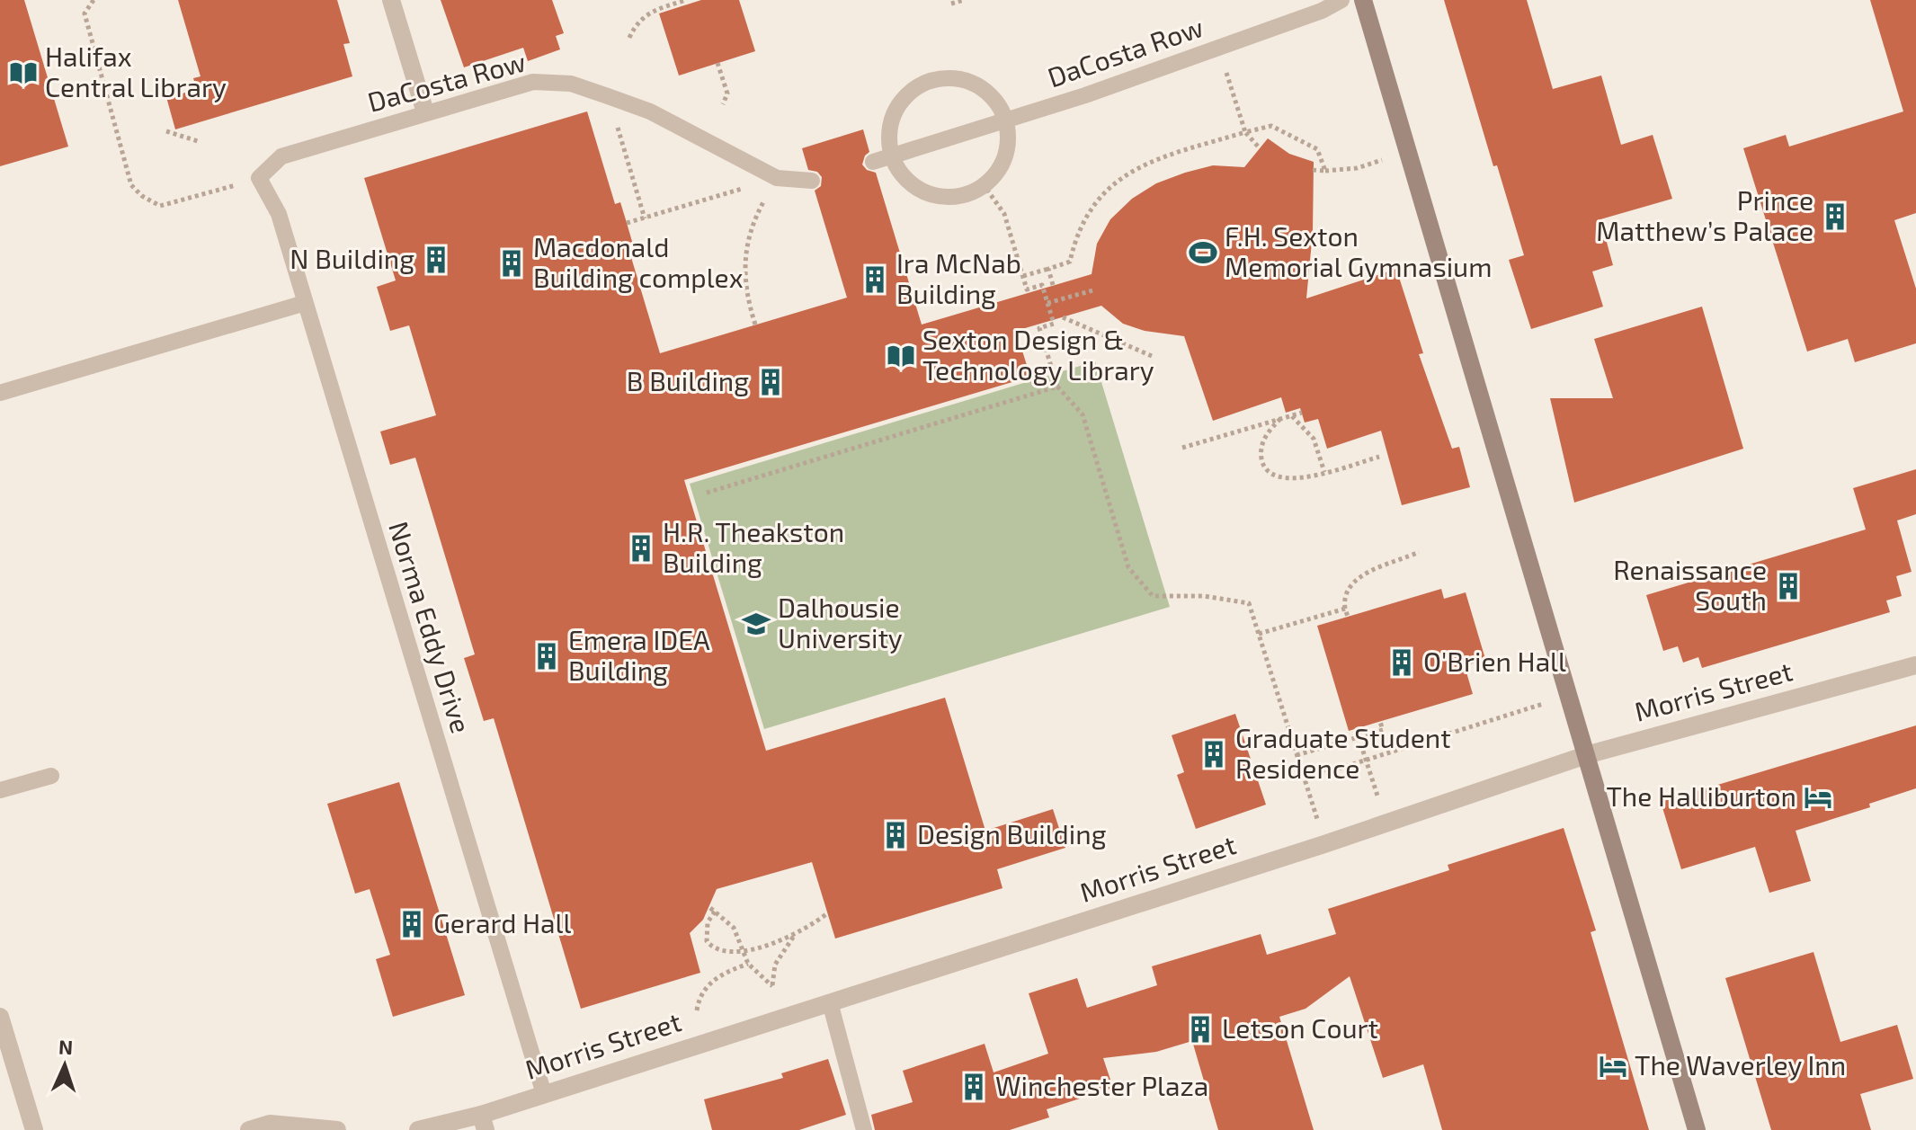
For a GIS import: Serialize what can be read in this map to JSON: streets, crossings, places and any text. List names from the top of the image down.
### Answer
{
  "streets": {
    "street": ["Morris Street"],
    "lane": ["DaCosta Row", "Norma Eddy Drive"]
  },
  "crossings": [
    ["DaCosta Row", "Norma Eddy Drive"],
    ["Norma Eddy Drive", "Morris Street"]
  ],
  "places": {
    "library": ["Halifax Central Library", "Sexton Design & Technology Library"],
    "building": [
      "Prince Matthew’s Palace",
      "N Building",
      "Macdonald Building complex",
      "Ira McNab Building",
      "B Building",
      "H.R. Theakston Building",
      "Renaissance South",
      "Emera IDEA Building",
      "O'Brien Hall",
      "Graduate Student Residence",
      "Design Building",
      "Gerard Hall",
      "Letson Court",
      "Winchester Plaza"
    ],
    "sports": ["F.H. Sexton Memorial Gymnasium"],
    "school or university": ["Dalhousie University"],
    "hotel": ["The Halliburton", "The Waverley Inn"]
  },
  "north": "top"
}
